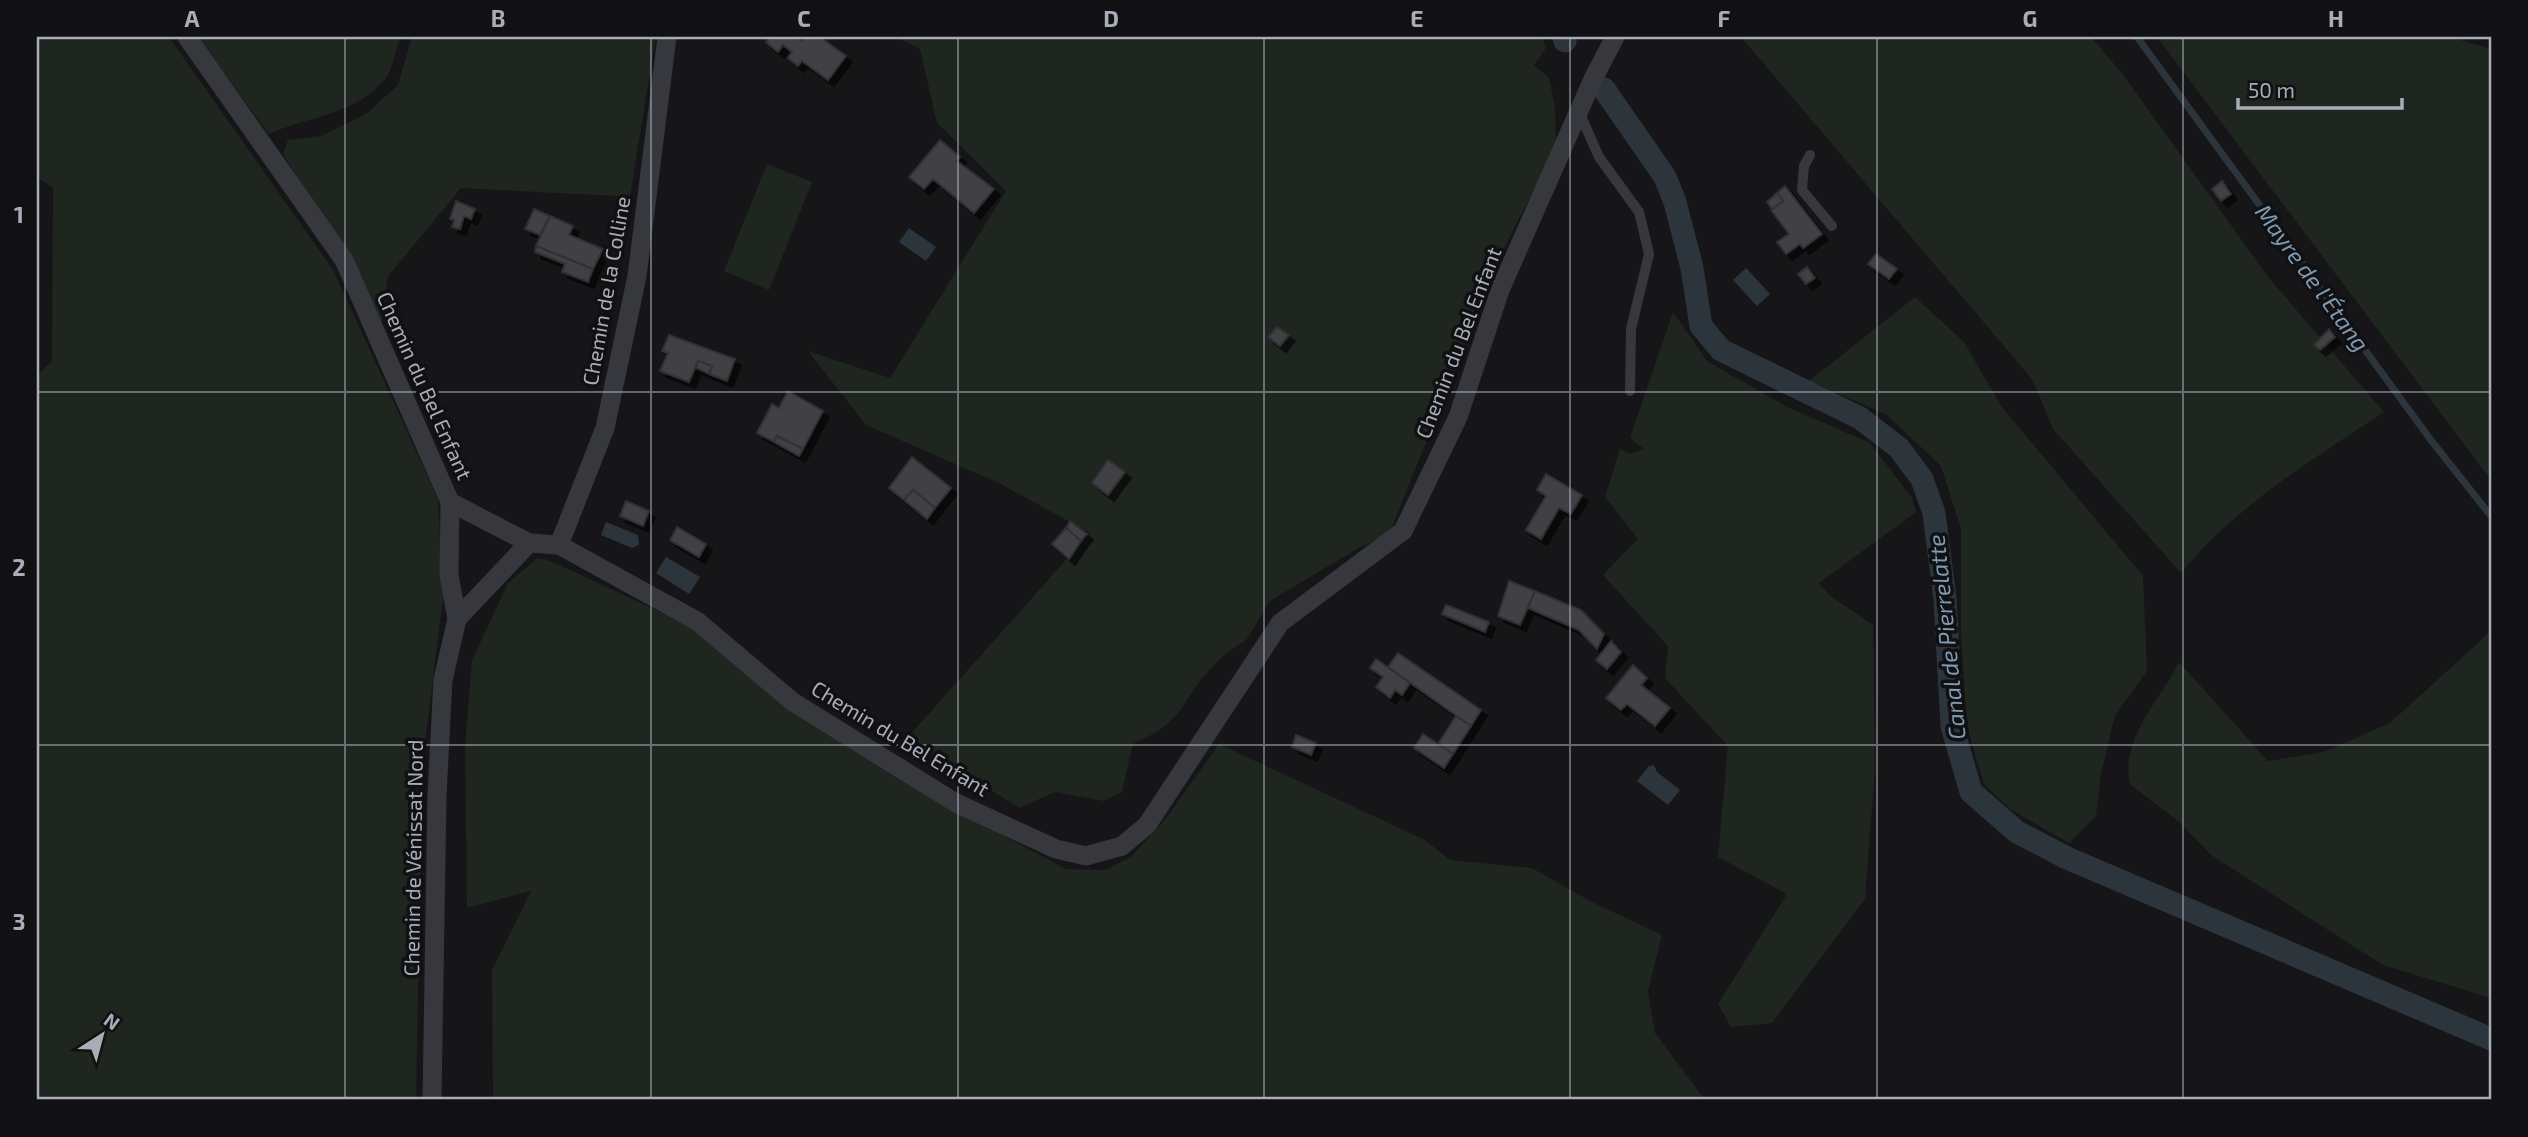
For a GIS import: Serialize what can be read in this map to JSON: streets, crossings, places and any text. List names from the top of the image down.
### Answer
{
  "streets": {
    "street": ["Chemin de la Colline", "Chemin du Bel Enfant", "Chemin de Vénissat Nord"]
  },
  "crossings": [
    ["Chemin de la Colline", "Chemin du Bel Enfant"],
    ["Chemin du Bel Enfant", "Chemin de Vénissat Nord"]
  ],
  "water": ["Mayre de l'Étang", "Canal de Pierrelatte"],
  "scale_bar": "50 m",
  "north": "top right",
  "grid": {
    "columns": [
      "A",
      "B",
      "C",
      "D",
      "E",
      "F",
      "G",
      "H"
    ],
    "rows": ["1", "2", "3"]
  }
}
